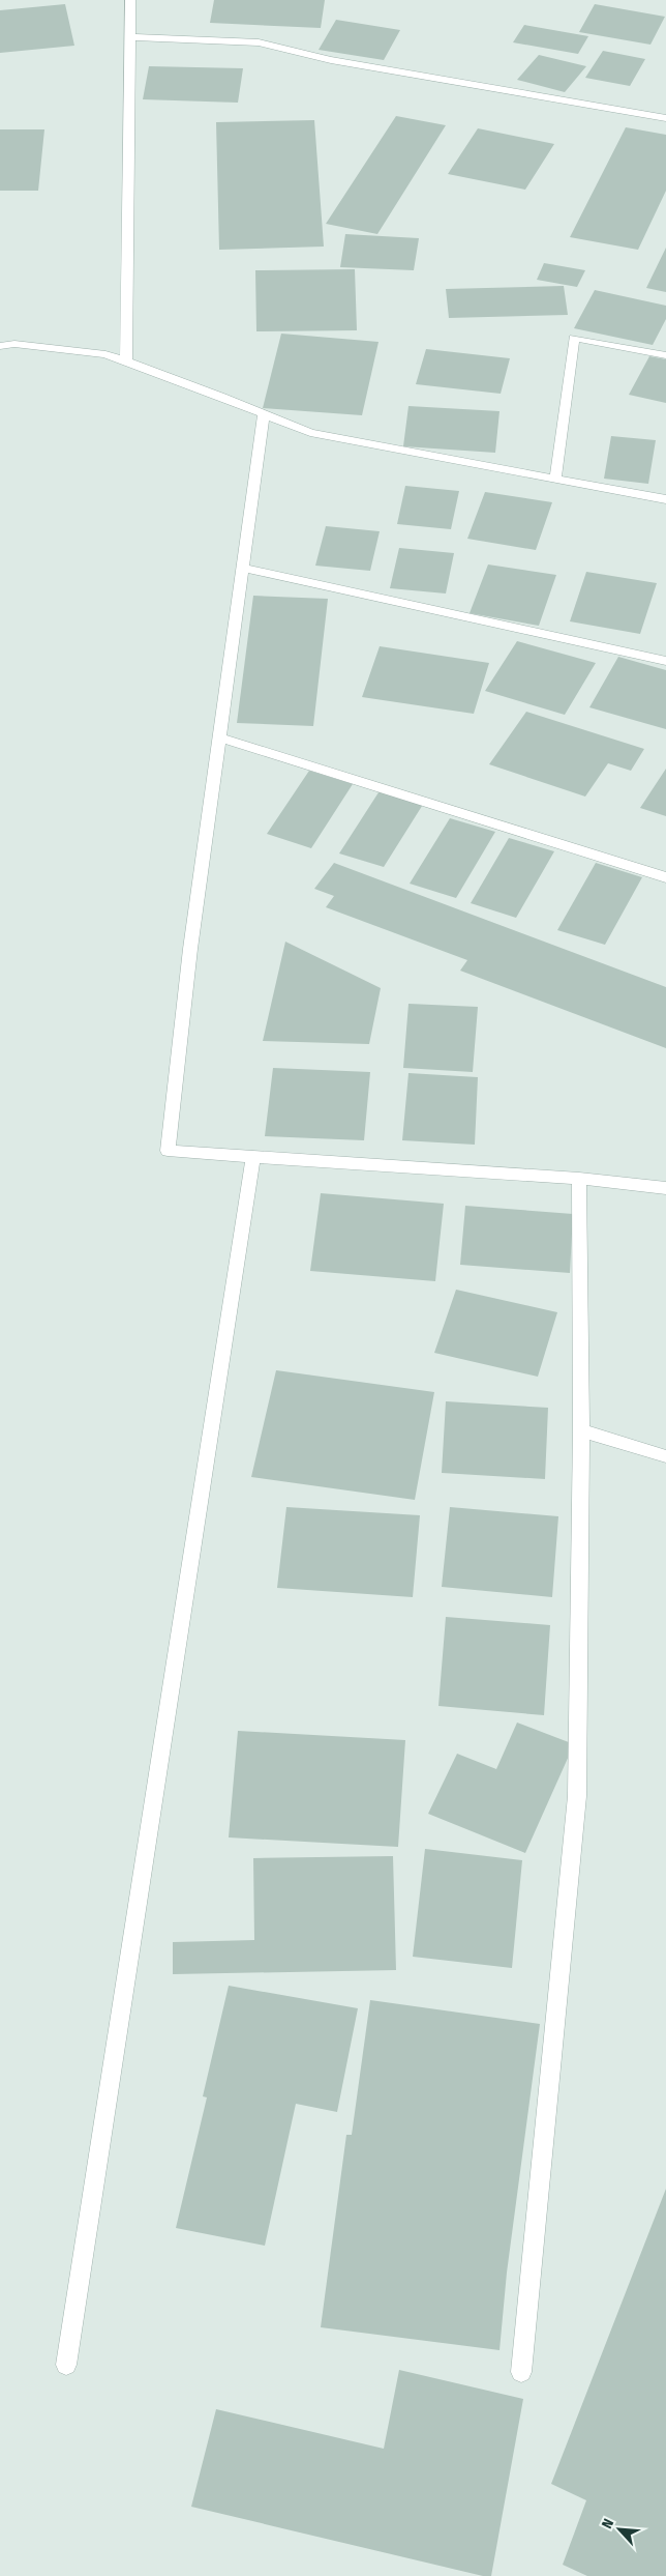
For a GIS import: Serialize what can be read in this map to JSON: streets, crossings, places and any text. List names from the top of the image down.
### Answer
{
  "north": "top left"
}
